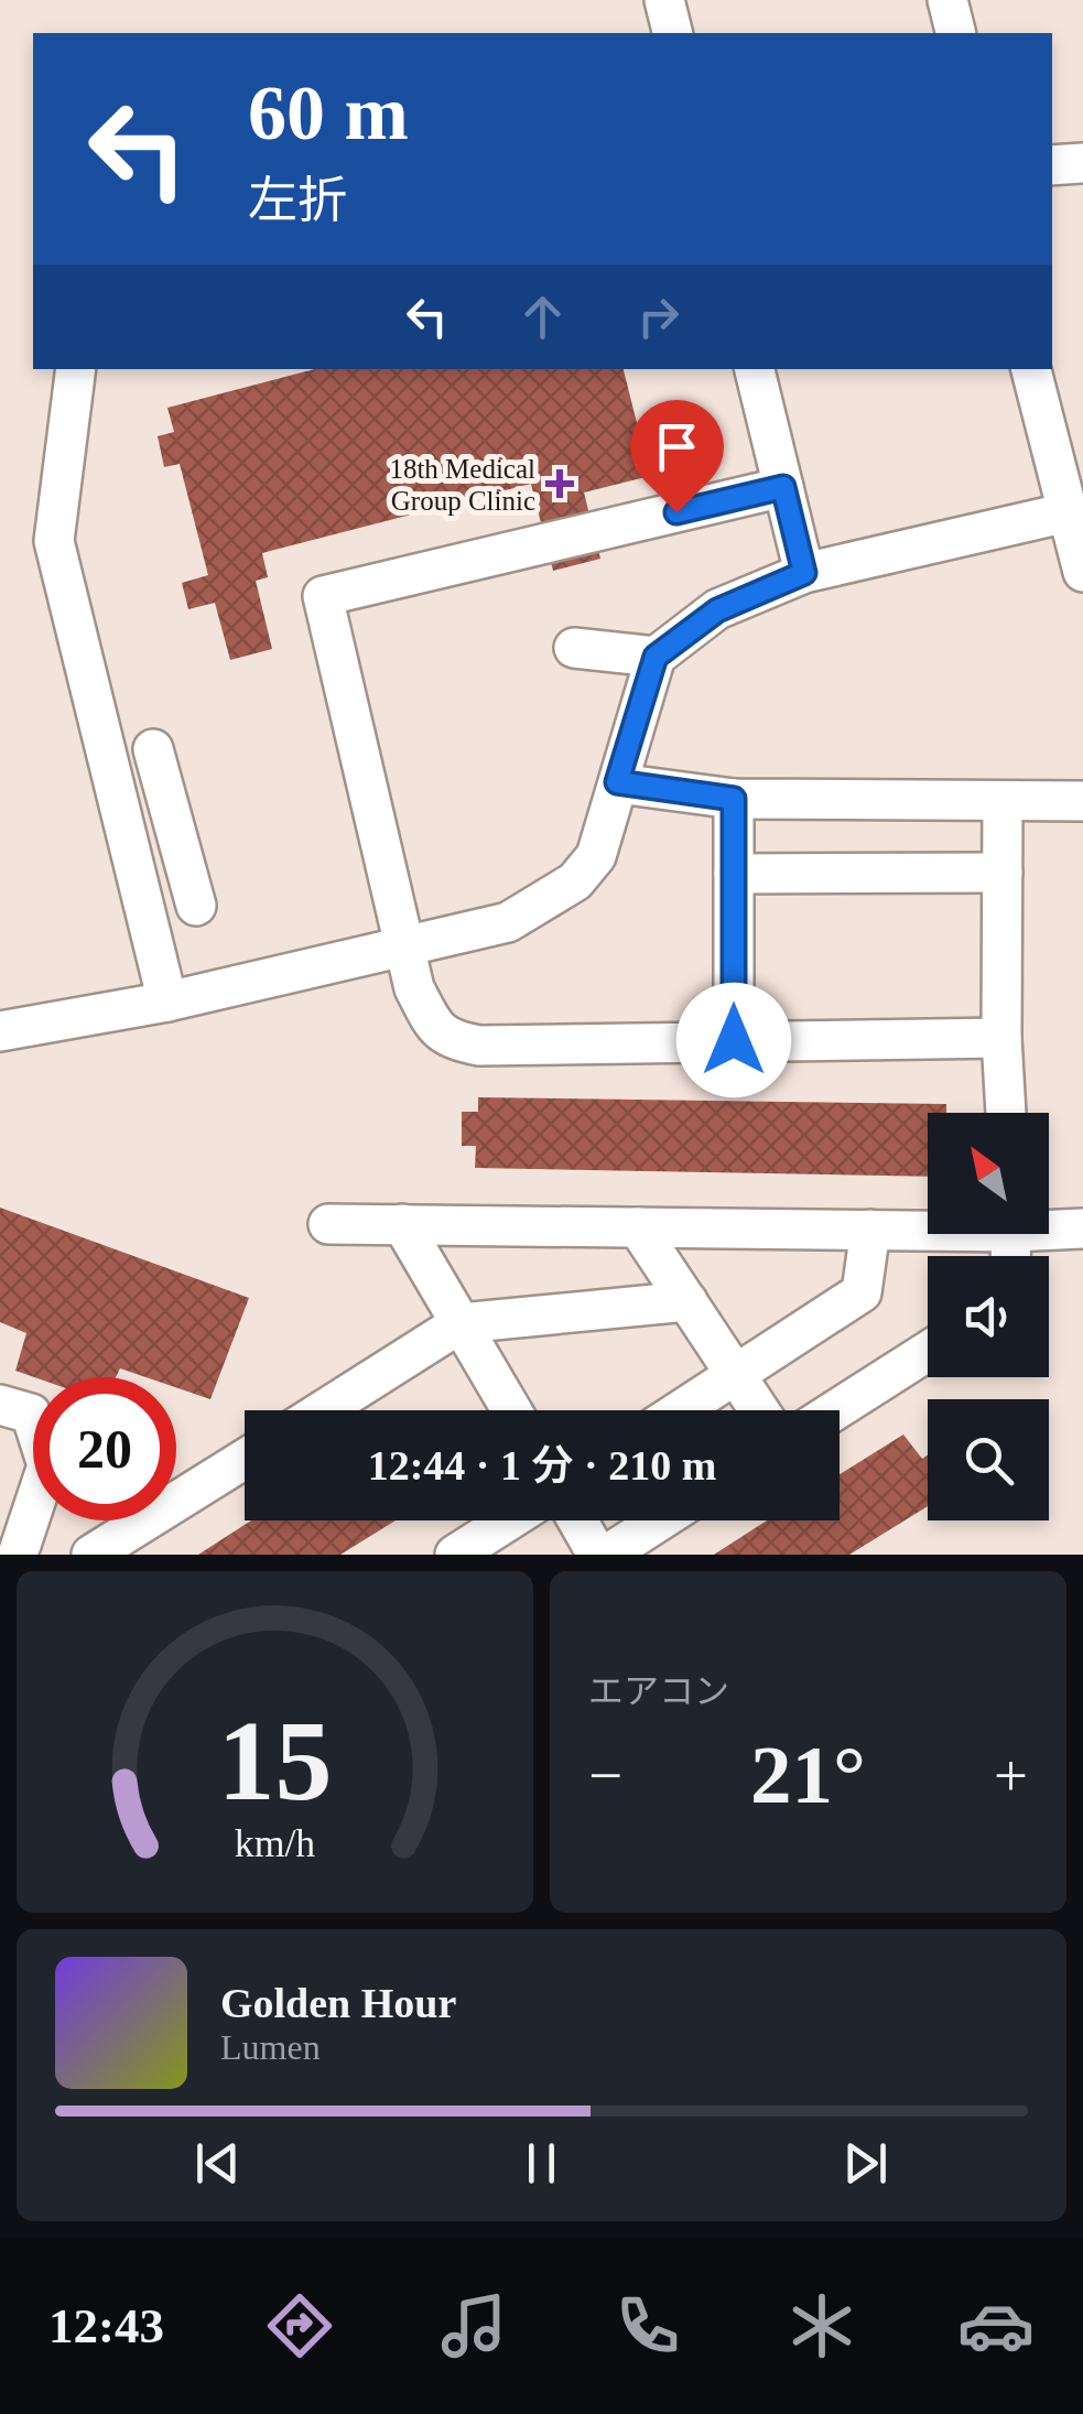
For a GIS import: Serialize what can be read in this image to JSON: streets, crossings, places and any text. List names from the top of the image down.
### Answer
{
  "places": {
    "health": ["18th Medical Group Clinic"]
  },
  "north": "top left",
  "page": {
    "turn": ["60 m", "左折"],
    "limit": "20",
    "trip": "12:44 · 1 分 · 210 m",
    "tile": "エアコン",
    "heat": ["−", "21°", "+"],
    "song": ["Golden Hour", "Lumen"],
    "tabs": "12:43",
    "gauge": ["15", "km/h"]
  }
}
